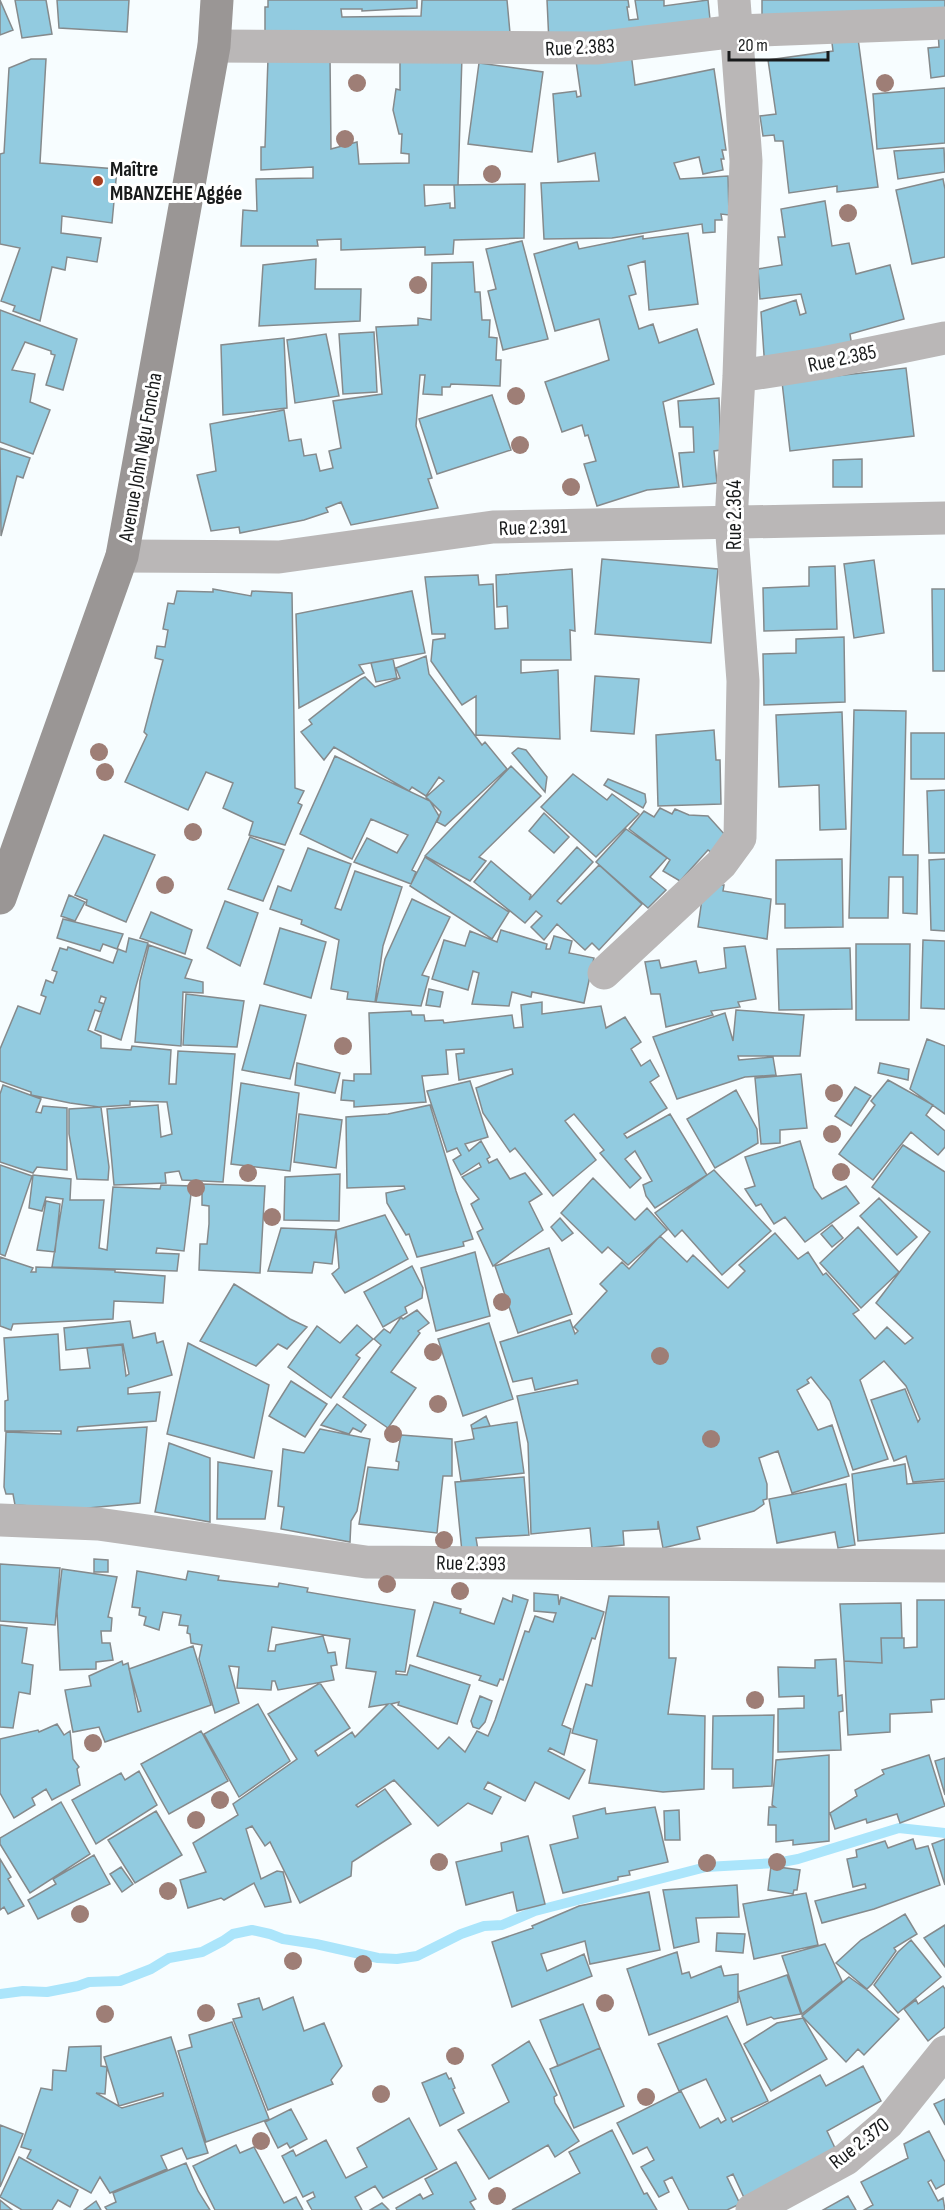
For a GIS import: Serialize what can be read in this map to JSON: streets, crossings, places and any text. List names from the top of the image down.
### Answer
{
  "streets": {
    "main road": ["Avenue John Ngu Foncha"],
    "street": [
      "Rue 2.383",
      "Rue 2.385",
      "Rue 2.364",
      "Rue 2.391",
      "Rue 2.393",
      "Rue 2.370"
    ]
  },
  "crossings": [
    ["Rue 2.383", "Avenue John Ngu Foncha"],
    ["Rue 2.383", "Rue 2.364"],
    ["Rue 2.385", "Rue 2.364"],
    ["Avenue John Ngu Foncha", "Rue 2.391"],
    ["Rue 2.364", "Rue 2.391"]
  ],
  "places": ["Maître MBANZEHE Aggée"],
  "scale_bar": "20 m"
}
